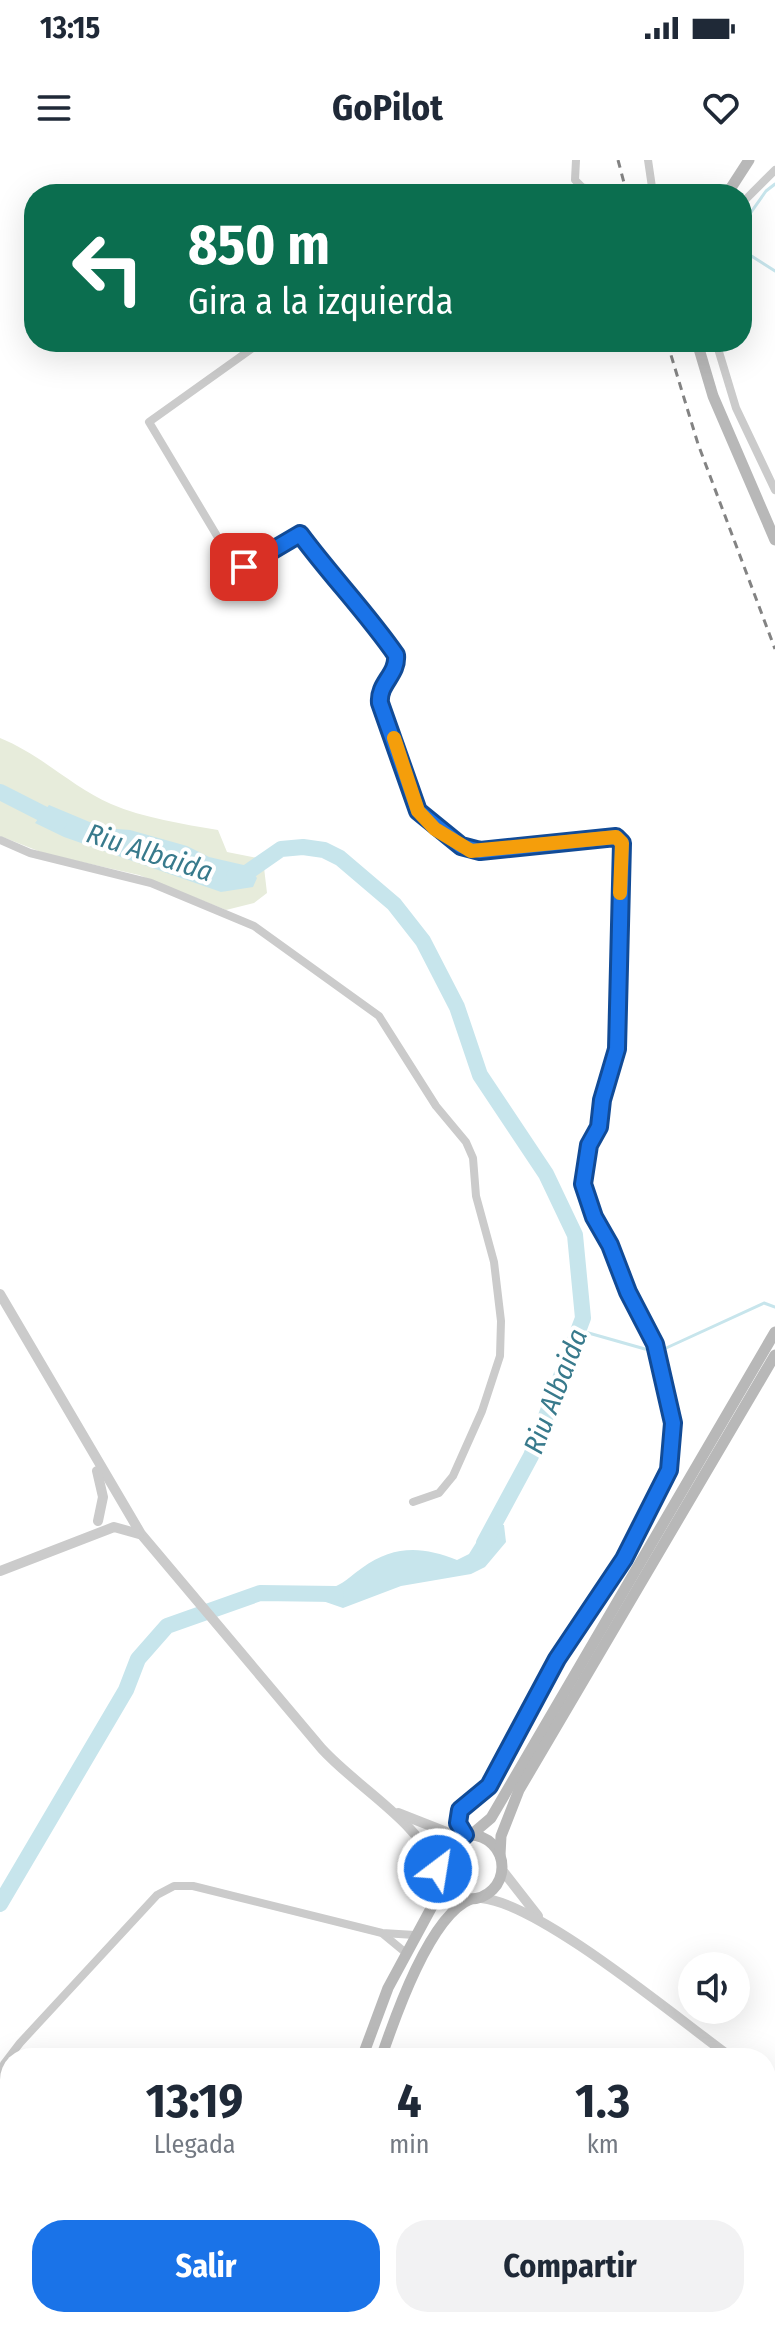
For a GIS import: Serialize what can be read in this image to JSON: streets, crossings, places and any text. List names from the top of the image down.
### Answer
{
  "water": ["Riu Albaida"],
  "page": {
    "status": "13:15",
    "header": "GoPilot",
    "turn": ["850 m", "Gira a la izquierda"],
    "eta": [
      "13:19",
      "Llegada",
      "4",
      "min",
      "1.3",
      "km"
    ],
    "buttons": ["Salir", "Compartir"]
  }
}
